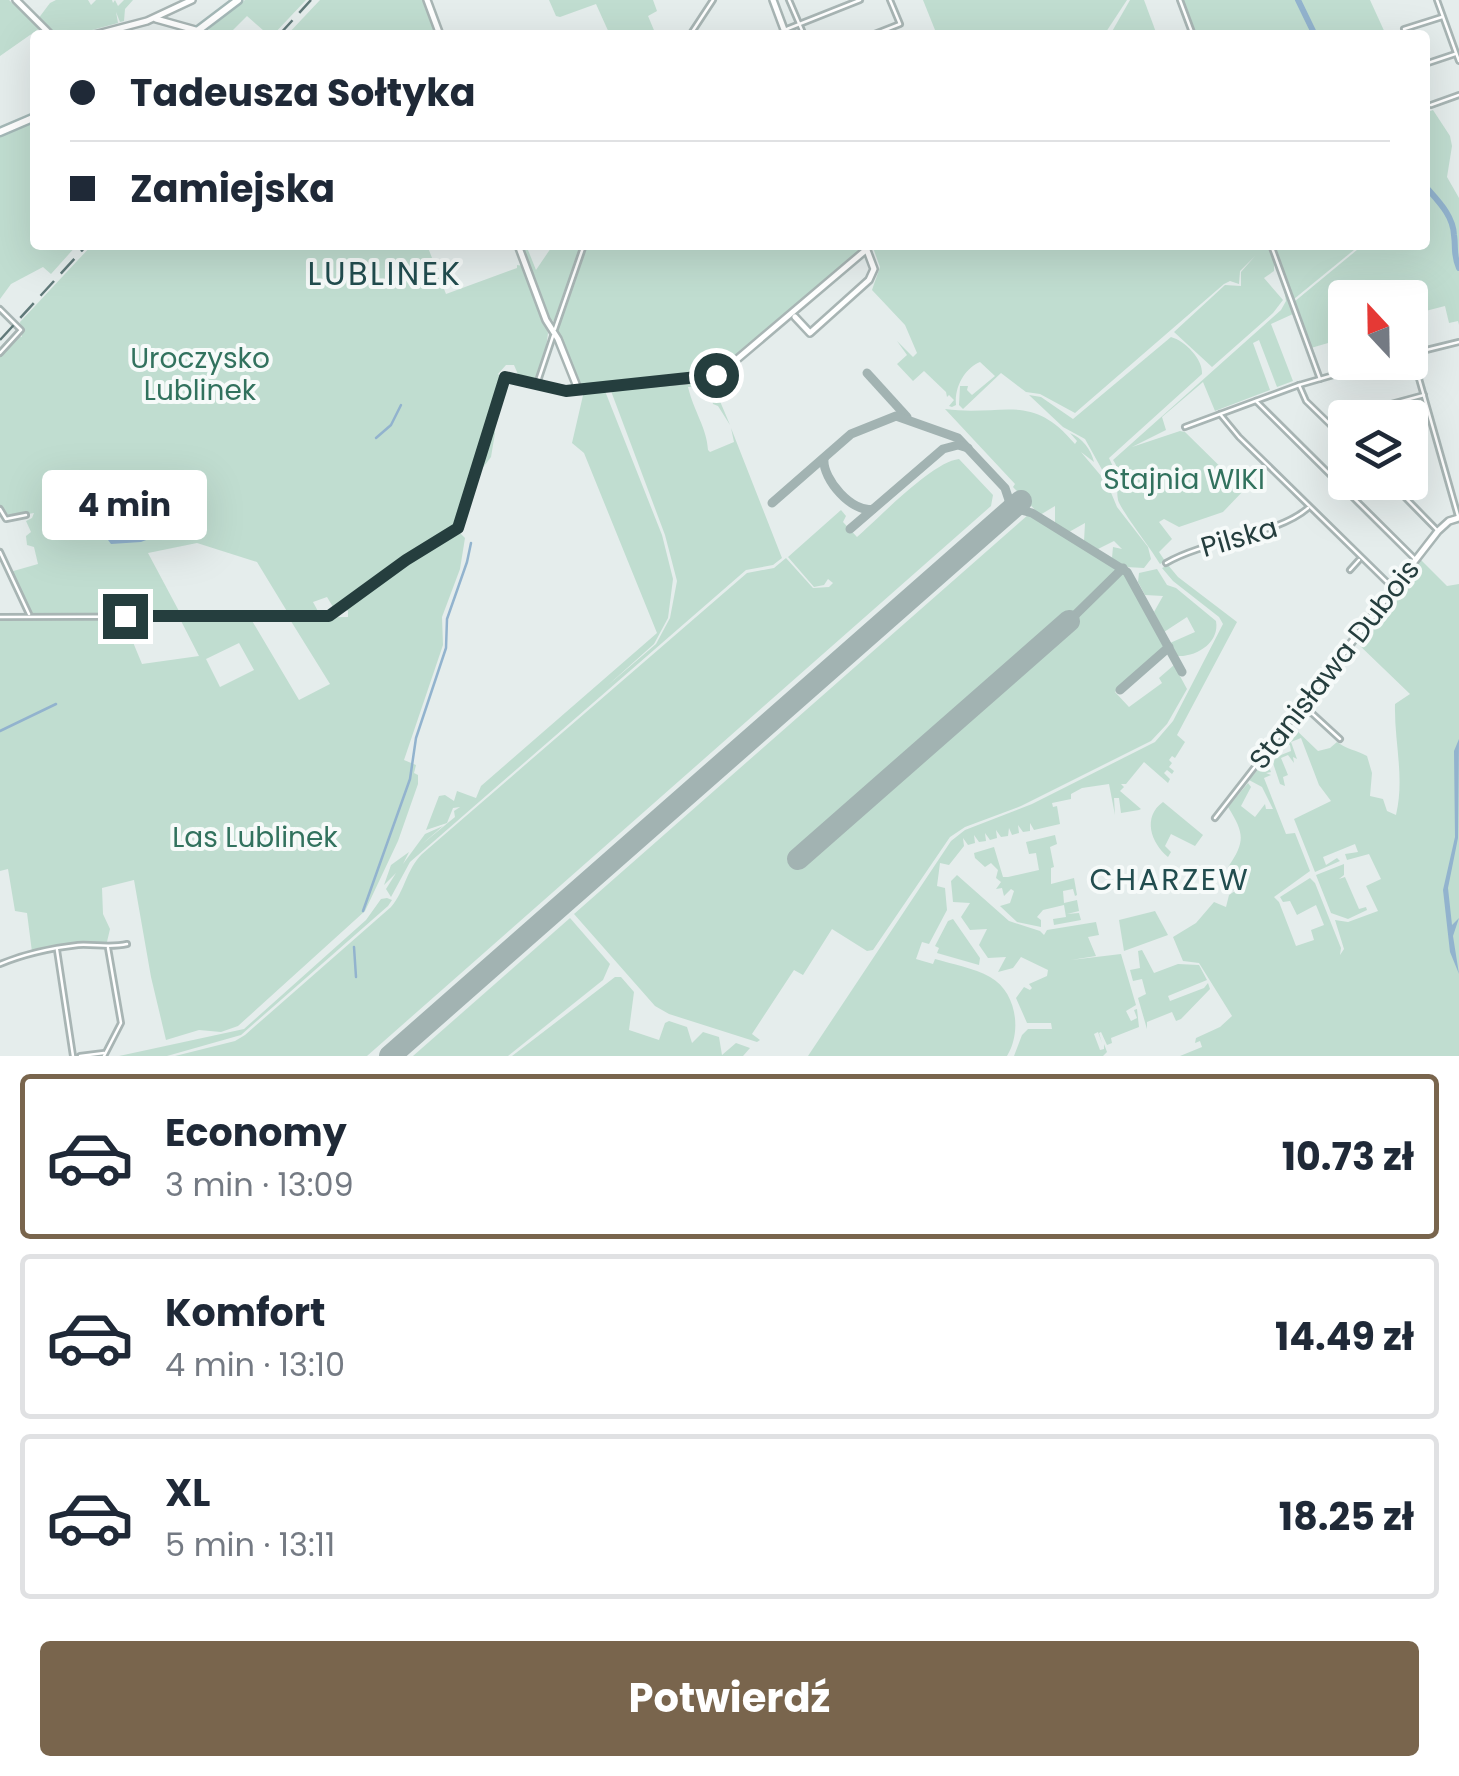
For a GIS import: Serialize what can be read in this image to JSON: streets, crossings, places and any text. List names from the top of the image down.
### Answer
{
  "streets": {
    "street": ["Pilska", "Stanisława Dubois"]
  },
  "districts": ["LUBLINEK", "CHARZEW"],
  "parks": ["Uroczysko Lublinek", "Stajnia WIKI", "Las Lublinek"],
  "north": "top",
  "page": {
    "banner": ["Tadeusza Sołtyka", "Zamiejska"],
    "bubble": "4 min",
    "list": [
      {
        "name": "Economy",
        "note": "3 min · 13:09",
        "value": "10.73 zł"
      },
      {
        "name": "Komfort",
        "note": "4 min · 13:10",
        "value": "14.49 zł"
      },
      {
        "name": "XL",
        "note": "5 min · 13:11",
        "value": "18.25 zł"
      }
    ],
    "buttons": "Potwierdź"
  }
}
